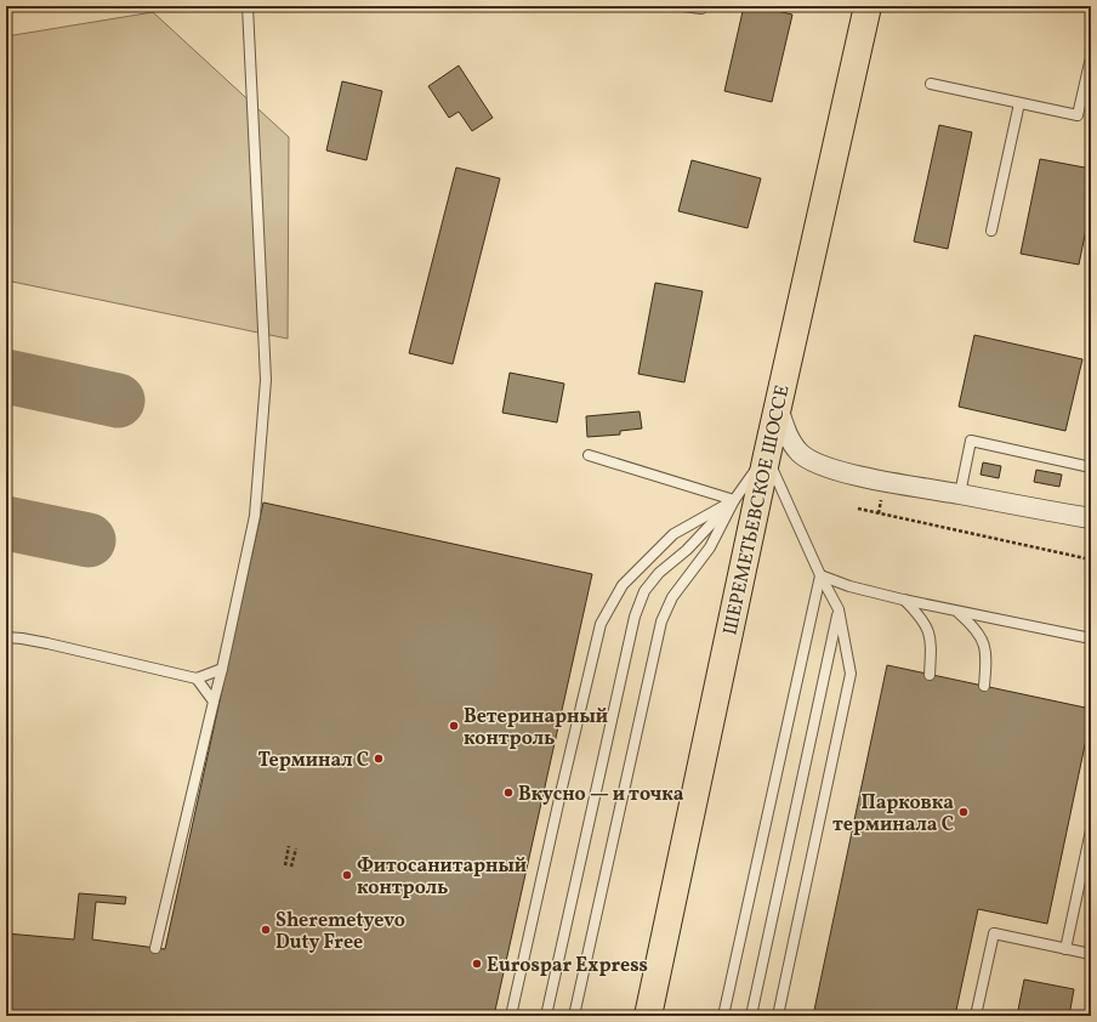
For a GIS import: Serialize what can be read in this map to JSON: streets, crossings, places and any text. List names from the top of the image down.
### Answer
{
  "streets": {
    "main road": ["ШЕРЕМЕТЬЕВСКОЕ ШОССЕ"]
  },
  "places": [
    "Ветеринарный контроль",
    "Терминал C",
    "Вкусно — и точка",
    "Парковка терминала C",
    "Фитосанитарный контроль",
    "Sheremetyevo Duty Free",
    "Eurospar Express"
  ]
}
